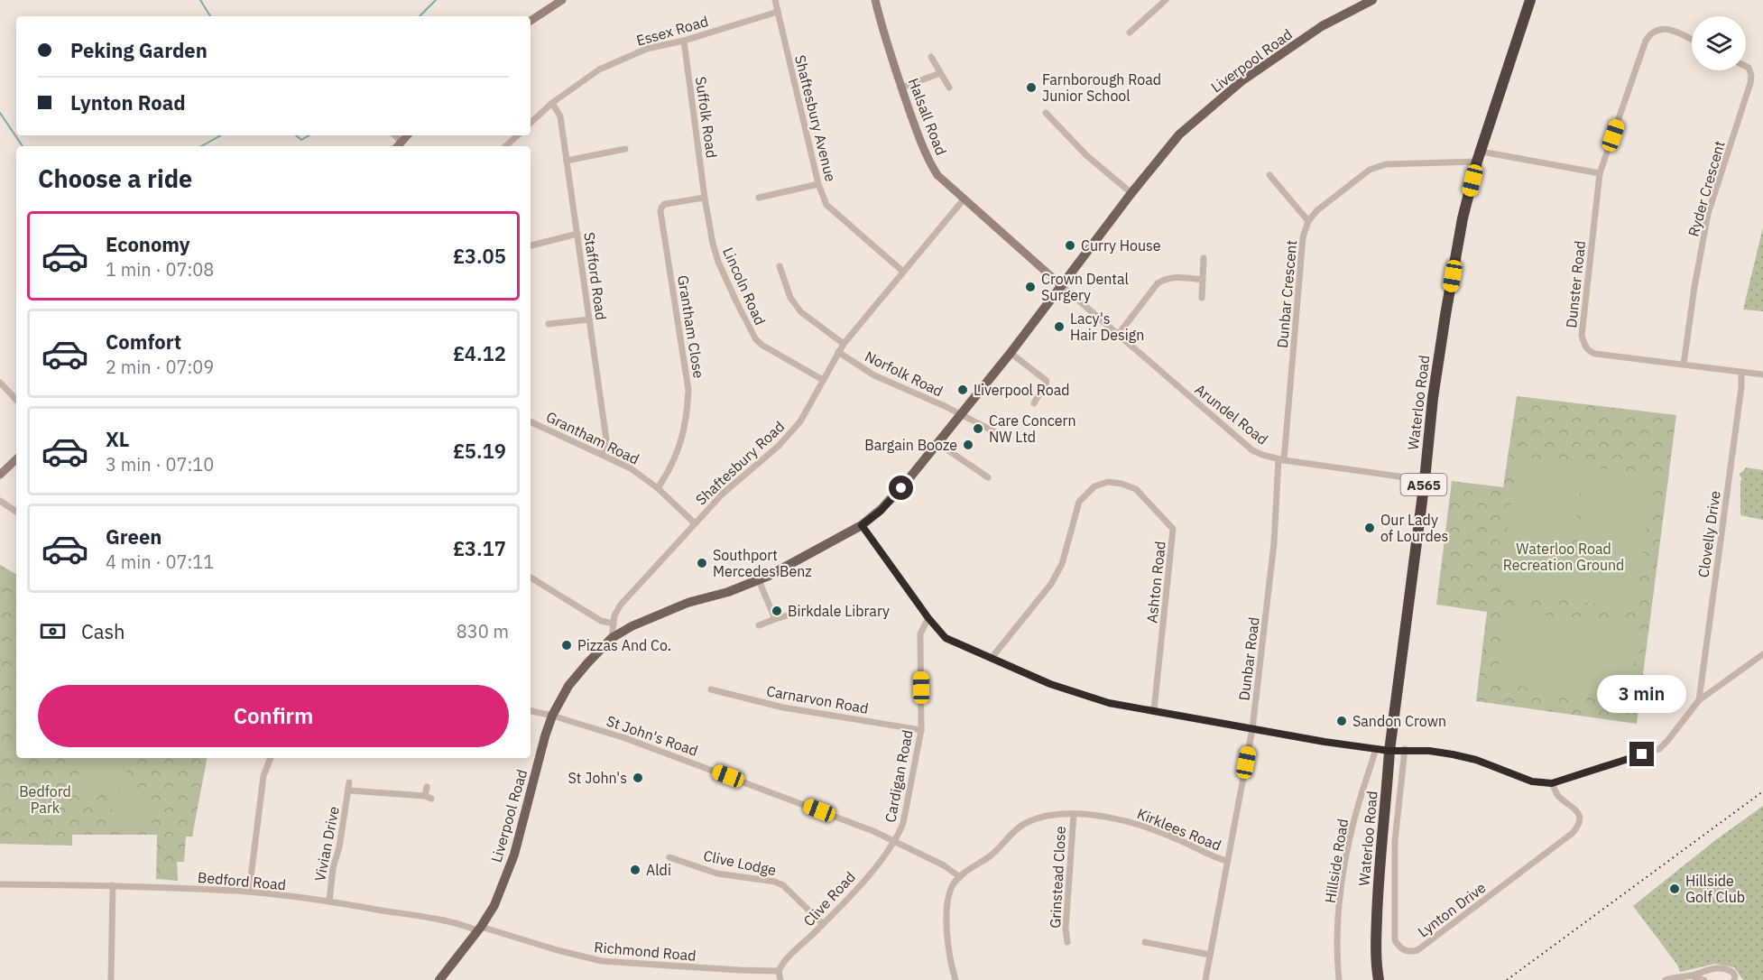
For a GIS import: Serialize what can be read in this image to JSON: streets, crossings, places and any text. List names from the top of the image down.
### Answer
{
  "streets": {
    "highway": ["Waterloo Road", "A565"],
    "main road": ["Liverpool Road"],
    "street": [
      "Essex Road",
      "Halsall Road",
      "Suffolk Road",
      "Shaftesbury Avenue",
      "Ryder Crescent",
      "Stafford Road",
      "Dunster Road",
      "Lincoln Road",
      "Dunbar Crescent",
      "Grantham Close",
      "Norfolk Road",
      "Arundel Road",
      "Grantham Road",
      "Shaftesbury Road",
      "Clovelly Drive",
      "Ashton Road",
      "Dunbar Road",
      "Carnarvon Road",
      "St John's Road",
      "Cardigan Road",
      "Kirklees Road",
      "Vivian Drive",
      "Hillside Road",
      "Clive Lodge",
      "Grinstead Close",
      "Bedford Road",
      "Clive Road",
      "Lynton Drive",
      "Richmond Road"
    ]
  },
  "crossings": [
    ["Essex Road", "Suffolk Road"],
    ["Essex Road", "Shaftesbury Avenue"],
    ["Essex Road", "Stafford Road"],
    ["Liverpool Road", "Halsall Road"],
    ["Liverpool Road", "Norfolk Road"],
    ["Liverpool Road", "Arundel Road"],
    ["Liverpool Road", "Shaftesbury Road"],
    ["Liverpool Road", "St John's Road"],
    ["Liverpool Road", "Bedford Road"],
    ["Liverpool Road", "Richmond Road"],
    ["Halsall Road", "Arundel Road"],
    ["Halsall Road", "Shaftesbury Road"],
    ["Suffolk Road", "Lincoln Road"],
    ["Suffolk Road", "Grantham Close"],
    ["Shaftesbury Avenue", "Shaftesbury Road"],
    ["Ryder Crescent", "Dunster Road"],
    ["Stafford Road", "Grantham Road"],
    ["Dunster Road", "Clovelly Drive"],
    ["Lincoln Road", "Grantham Close"],
    ["Lincoln Road", "Shaftesbury Road"],
    ["Dunbar Crescent", "Waterloo Road"],
    ["Dunbar Crescent", "Arundel Road"],
    ["Dunbar Crescent", "Dunbar Road"],
    ["Grantham Close", "Grantham Road"],
    ["Norfolk Road", "Shaftesbury Road"],
    ["Waterloo Road", "Arundel Road"],
    ["Arundel Road", "Dunbar Road"],
    ["Grantham Road", "Shaftesbury Road"],
    ["Dunbar Road", "Kirklees Road"],
    ["Carnarvon Road", "Cardigan Road"],
    ["St John's Road", "Cardigan Road"],
    ["St John's Road", "Clive Road"],
    ["Cardigan Road", "Clive Road"],
    ["Kirklees Road", "Grinstead Close"],
    ["Vivian Drive", "Bedford Road"],
    ["Clive Lodge", "Clive Road"],
    ["Bedford Road", "Richmond Road"],
    ["Clive Road", "Richmond Road"]
  ],
  "parks": ["Waterloo Road Recreation Ground", "Bedford Park"],
  "places": [
    "Farnborough Road Junior School",
    "Curry House",
    "Crown Dental Surgery",
    "Lacy's Hair Design",
    "Liverpool Road",
    "Care Concern NW Ltd",
    "Bargain Booze",
    "Our Lady of Lourdes",
    "Southport Mercedes Benz",
    "Birkdale Library",
    "Pizzas And Co.",
    "Sandon Crown",
    "St John's",
    "Aldi",
    "Hillside Golf Club"
  ],
  "page": {
    "banner": ["Peking Garden", "Lynton Road"],
    "heading": "Choose a ride",
    "list": [
      {
        "name": "Economy",
        "note": "1 min · 07:08",
        "value": "£3.05"
      },
      {
        "name": "Comfort",
        "note": "2 min · 07:09",
        "value": "£4.12"
      },
      {
        "name": "XL",
        "note": "3 min · 07:10",
        "value": "£5.19"
      },
      {
        "name": "Green",
        "note": "4 min · 07:11",
        "value": "£3.17"
      }
    ],
    "pay": ["Cash", "830 m"],
    "buttons": "Confirm",
    "bubble": "3 min"
  }
}
